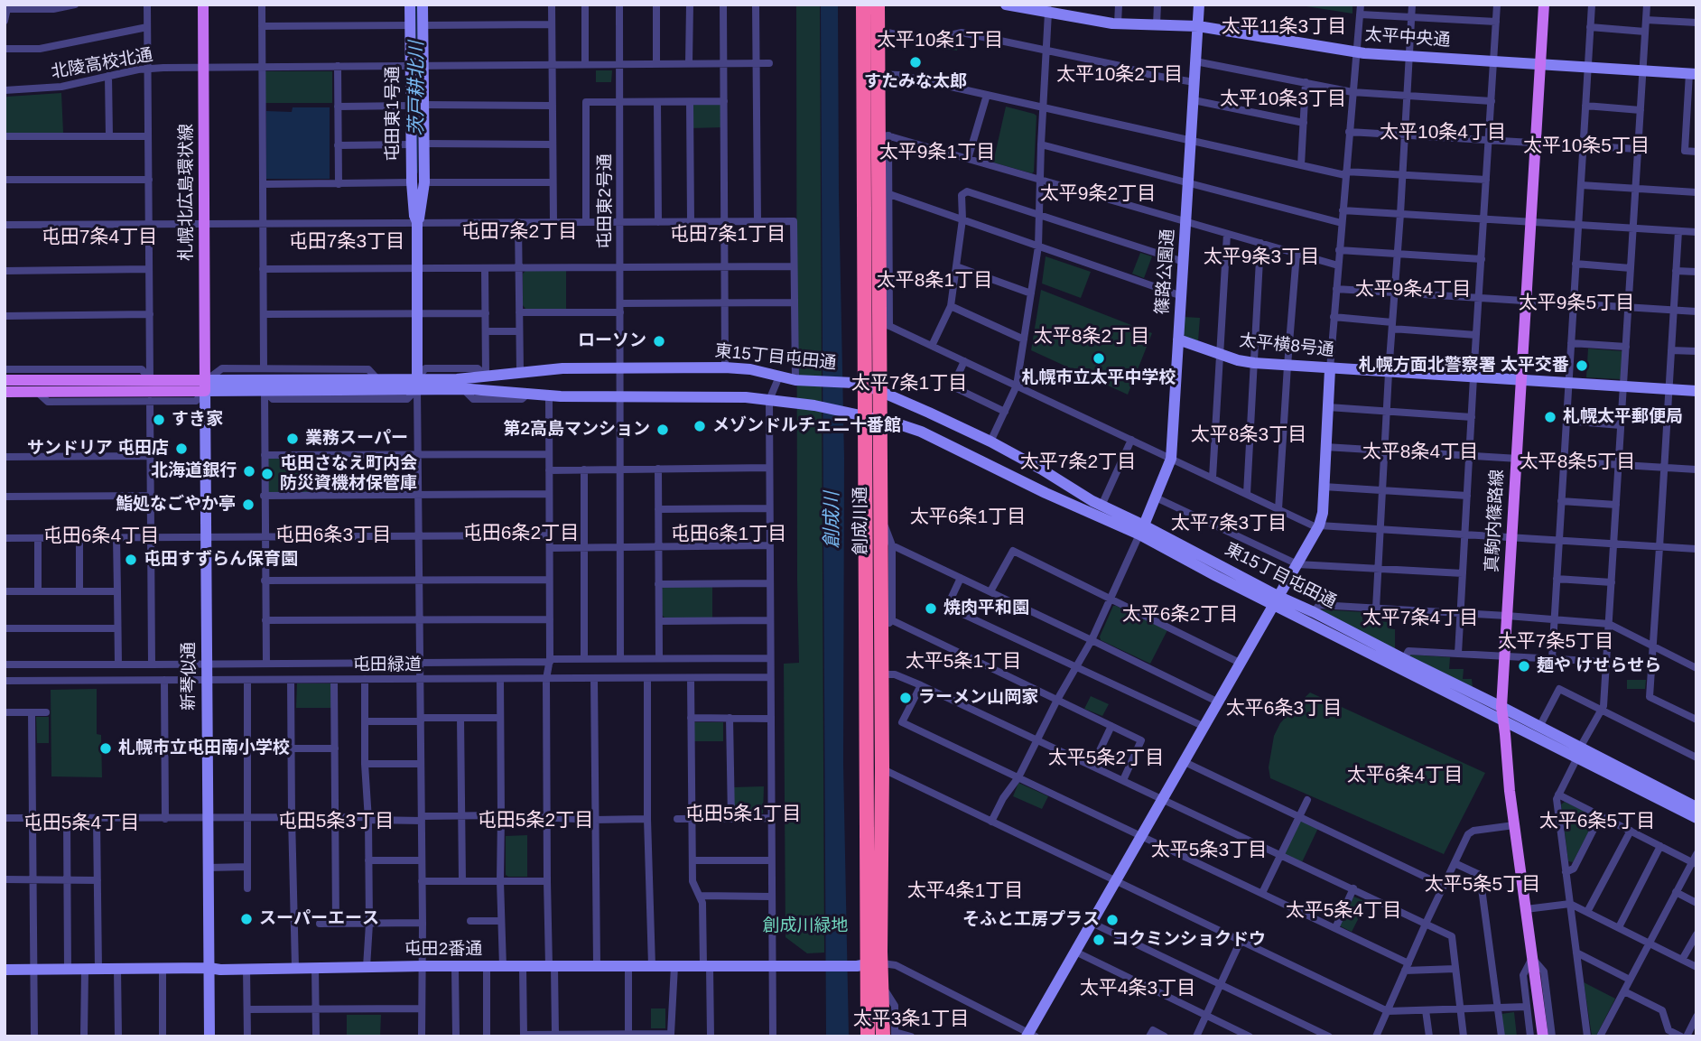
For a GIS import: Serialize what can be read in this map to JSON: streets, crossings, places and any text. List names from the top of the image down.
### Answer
{
  "streets": {
    "highway": ["創成川通"],
    "main road": ["札幌北広島環状線", "真駒内篠路線"],
    "street": [
      "太平中央通",
      "北陵高校北通",
      "屯田東1号通",
      "屯田東2号通",
      "篠路公園通",
      "太平横8号通",
      "東15丁目屯田通",
      "屯田緑道",
      "新琴似通",
      "屯田2番通"
    ]
  },
  "crossings": [
    ["太平中央通", "篠路公園通"],
    ["太平中央通", "真駒内篠路線"],
    ["北陵高校北通", "屯田東1号通"],
    ["北陵高校北通", "札幌北広島環状線"],
    ["北陵高校北通", "屯田東2号通"],
    ["屯田東1号通", "東15丁目屯田通"],
    ["札幌北広島環状線", "東15丁目屯田通"],
    ["札幌北広島環状線", "新琴似通"],
    ["屯田東2号通", "東15丁目屯田通"],
    ["篠路公園通", "太平横8号通"],
    ["篠路公園通", "東15丁目屯田通"],
    ["太平横8号通", "真駒内篠路線"],
    ["東15丁目屯田通", "創成川通"],
    ["東15丁目屯田通", "真駒内篠路線"],
    ["東15丁目屯田通", "新琴似通"],
    ["創成川通", "屯田2番通"],
    ["屯田緑道", "新琴似通"],
    ["新琴似通", "屯田2番通"]
  ],
  "districts": [
    "太平11条3丁目",
    "太平10条1丁目",
    "太平10条2丁目",
    "太平10条3丁目",
    "太平10条4丁目",
    "太平10条5丁目",
    "太平9条1丁目",
    "太平9条2丁目",
    "屯田7条2丁目",
    "屯田7条1丁目",
    "屯田7条4丁目",
    "屯田7条3丁目",
    "太平9条3丁目",
    "太平8条1丁目",
    "太平9条4丁目",
    "太平9条5丁目",
    "太平8条2丁目",
    "太平7条1丁目",
    "太平8条3丁目",
    "太平8条4丁目",
    "太平7条2丁目",
    "太平8条5丁目",
    "太平6条1丁目",
    "太平7条3丁目",
    "屯田6条2丁目",
    "屯田6条1丁目",
    "屯田6条3丁目",
    "屯田6条4丁目",
    "太平6条2丁目",
    "太平7条4丁目",
    "太平7条5丁目",
    "太平5条1丁目",
    "太平6条3丁目",
    "太平5条2丁目",
    "太平6条4丁目",
    "屯田5条1丁目",
    "屯田5条2丁目",
    "屯田5条3丁目",
    "太平6条5丁目",
    "屯田5条4丁目",
    "太平5条3丁目",
    "太平5条5丁目",
    "太平4条1丁目",
    "太平5条4丁目",
    "太平4条3丁目",
    "太平3条1丁目"
  ],
  "water": ["茨戸耕北川", "創成川"],
  "parks": ["創成川緑地"],
  "places": [
    "すたみな太郎",
    "ローソン",
    "札幌市立太平中学校",
    "札幌方面北警察署 太平交番",
    "札幌太平郵便局",
    "すき家",
    "メゾンドルチェ二十番館",
    "第2高島マンション",
    "業務スーパー",
    "サンドリア 屯田店",
    "北海道銀行",
    "屯田さなえ町内会 防災資機材保管庫",
    "鮨処なごやか亭",
    "屯田すずらん保育園",
    "焼肉平和園",
    "麺や けせらせら",
    "ラーメン山岡家",
    "札幌市立屯田南小学校",
    "スーパーエース",
    "そふと工房プラス",
    "コクミンショクドウ"
  ]
}
